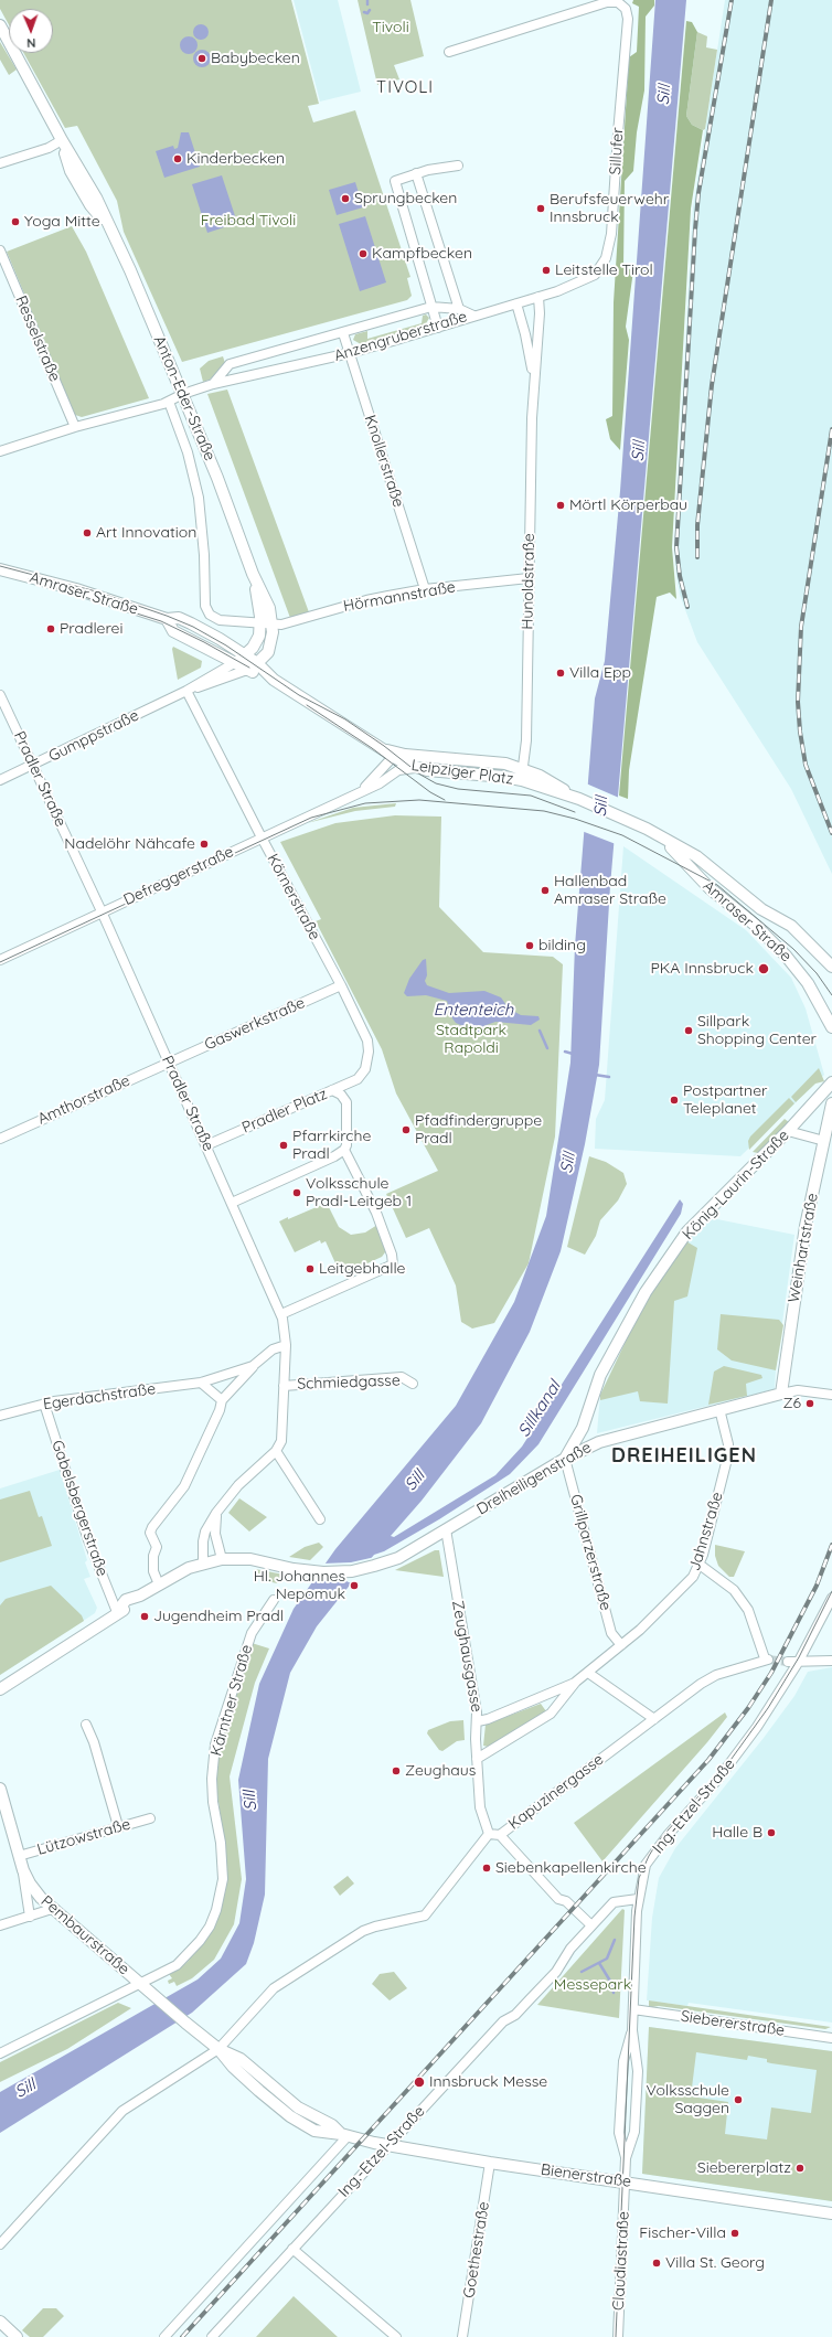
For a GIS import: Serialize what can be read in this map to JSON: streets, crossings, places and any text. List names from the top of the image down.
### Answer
{
  "streets": {
    "street": [
      "Sillufer",
      "Anzengruberstraße",
      "Resselstraße",
      "Anton-Eder-Straße",
      "Knollerstraße",
      "Hunoldstraße",
      "Amraser Straße",
      "Hörmannstraße",
      "Gumppstraße",
      "Leipziger Platz",
      "Pradler Straße",
      "Defreggerstraße",
      "Körnerstraße",
      "Gaswerkstraße",
      "Amthorstraße",
      "Pradler Platz",
      "König-Laurin-Straße",
      "Weinhartstraße",
      "Schmiedgasse",
      "Egerdachstraße",
      "Dreiheiligenstraße",
      "Gabelsbergerstraße",
      "Jahnstraße",
      "Grillparzerstraße",
      "Zeughausgasse",
      "Kärntner Straße",
      "Kapuzinergasse",
      "Ing.-Etzel-Straße",
      "Lützowstraße",
      "Pembaurstraße",
      "Siebererstraße",
      "Bienerstraße",
      "Goethestraße",
      "Claudiastraße"
    ]
  },
  "crossings": [
    ["Sillufer", "Hunoldstraße"],
    ["Anzengruberstraße", "Resselstraße"],
    ["Anzengruberstraße", "Anton-Eder-Straße"],
    ["Anzengruberstraße", "Knollerstraße"],
    ["Anton-Eder-Straße", "Amraser Straße"],
    ["Anton-Eder-Straße", "Hörmannstraße"],
    ["Anton-Eder-Straße", "Gumppstraße"],
    ["Knollerstraße", "Hörmannstraße"],
    ["Hunoldstraße", "Amraser Straße"],
    ["Hunoldstraße", "Hörmannstraße"],
    ["Hunoldstraße", "Leipziger Platz"],
    ["Amraser Straße", "Gumppstraße"],
    ["Amraser Straße", "Leipziger Platz"],
    ["Gumppstraße", "Pradler Straße"],
    ["Gumppstraße", "Körnerstraße"],
    ["Leipziger Platz", "Defreggerstraße"],
    ["Pradler Straße", "Defreggerstraße"],
    ["Pradler Straße", "Gaswerkstraße"],
    ["Pradler Straße", "Amthorstraße"],
    ["Pradler Straße", "Pradler Platz"],
    ["Pradler Straße", "Schmiedgasse"],
    ["Pradler Straße", "Egerdachstraße"],
    ["Defreggerstraße", "Körnerstraße"],
    ["Körnerstraße", "Gaswerkstraße"],
    ["Körnerstraße", "Pradler Platz"],
    ["Gaswerkstraße", "Amthorstraße"],
    ["König-Laurin-Straße", "Dreiheiligenstraße"],
    ["König-Laurin-Straße", "Grillparzerstraße"],
    ["Weinhartstraße", "Dreiheiligenstraße"],
    ["Egerdachstraße", "Gabelsbergerstraße"],
    ["Dreiheiligenstraße", "Gabelsbergerstraße"],
    ["Dreiheiligenstraße", "Jahnstraße"],
    ["Dreiheiligenstraße", "Grillparzerstraße"],
    ["Dreiheiligenstraße", "Zeughausgasse"],
    ["Jahnstraße", "Grillparzerstraße"],
    ["Jahnstraße", "Zeughausgasse"],
    ["Jahnstraße", "Kapuzinergasse"],
    ["Zeughausgasse", "Kapuzinergasse"],
    ["Kärntner Straße", "Pembaurstraße"],
    ["Kapuzinergasse", "Bienerstraße"],
    ["Ing.-Etzel-Straße", "Bienerstraße"],
    ["Ing.-Etzel-Straße", "Claudiastraße"],
    ["Lützowstraße", "Pembaurstraße"],
    ["Pembaurstraße", "Bienerstraße"],
    ["Siebererstraße", "Claudiastraße"],
    ["Bienerstraße", "Goethestraße"],
    ["Bienerstraße", "Claudiastraße"]
  ],
  "districts": ["TIVOLI", "DREIHEILIGEN"],
  "water": ["Sill", "Ententeich", "Sillkanal"],
  "parks": [
    "Tivoli",
    "Freibad Tivoli",
    "Stadtpark Rapoldi",
    "Messepark"
  ],
  "places": [
    "Babybecken",
    "Kinderbecken",
    "Sprungbecken",
    "Berufsfeuerwehr Innsbruck",
    "Yoga Mitte",
    "Kampfbecken",
    "Leitstelle Tirol",
    "Mörtl Körperbau",
    "Art Innovation",
    "Pradlerei",
    "Villa Epp",
    "Nadelöhr Nähcafe",
    "Hallenbad Amraser Straße",
    "bilding",
    "PKA Innsbruck",
    "Sillpark Shopping Center",
    "Postpartner Teleplanet",
    "Pfadfindergruppe Pradl",
    "Pfarrkirche Pradl",
    "Volksschule Pradl-Leitgeb 1",
    "Leitgebhalle",
    "Z6",
    "Hl. Johannes Nepomuk",
    "Jugendheim Pradl",
    "Zeughaus",
    "Halle B",
    "Siebenkapellenkirche",
    "Innsbruck Messe",
    "Volksschule Saggen",
    "Siebererplatz",
    "Fischer-Villa",
    "Villa St. Georg"
  ],
  "north": "bottom"
}
